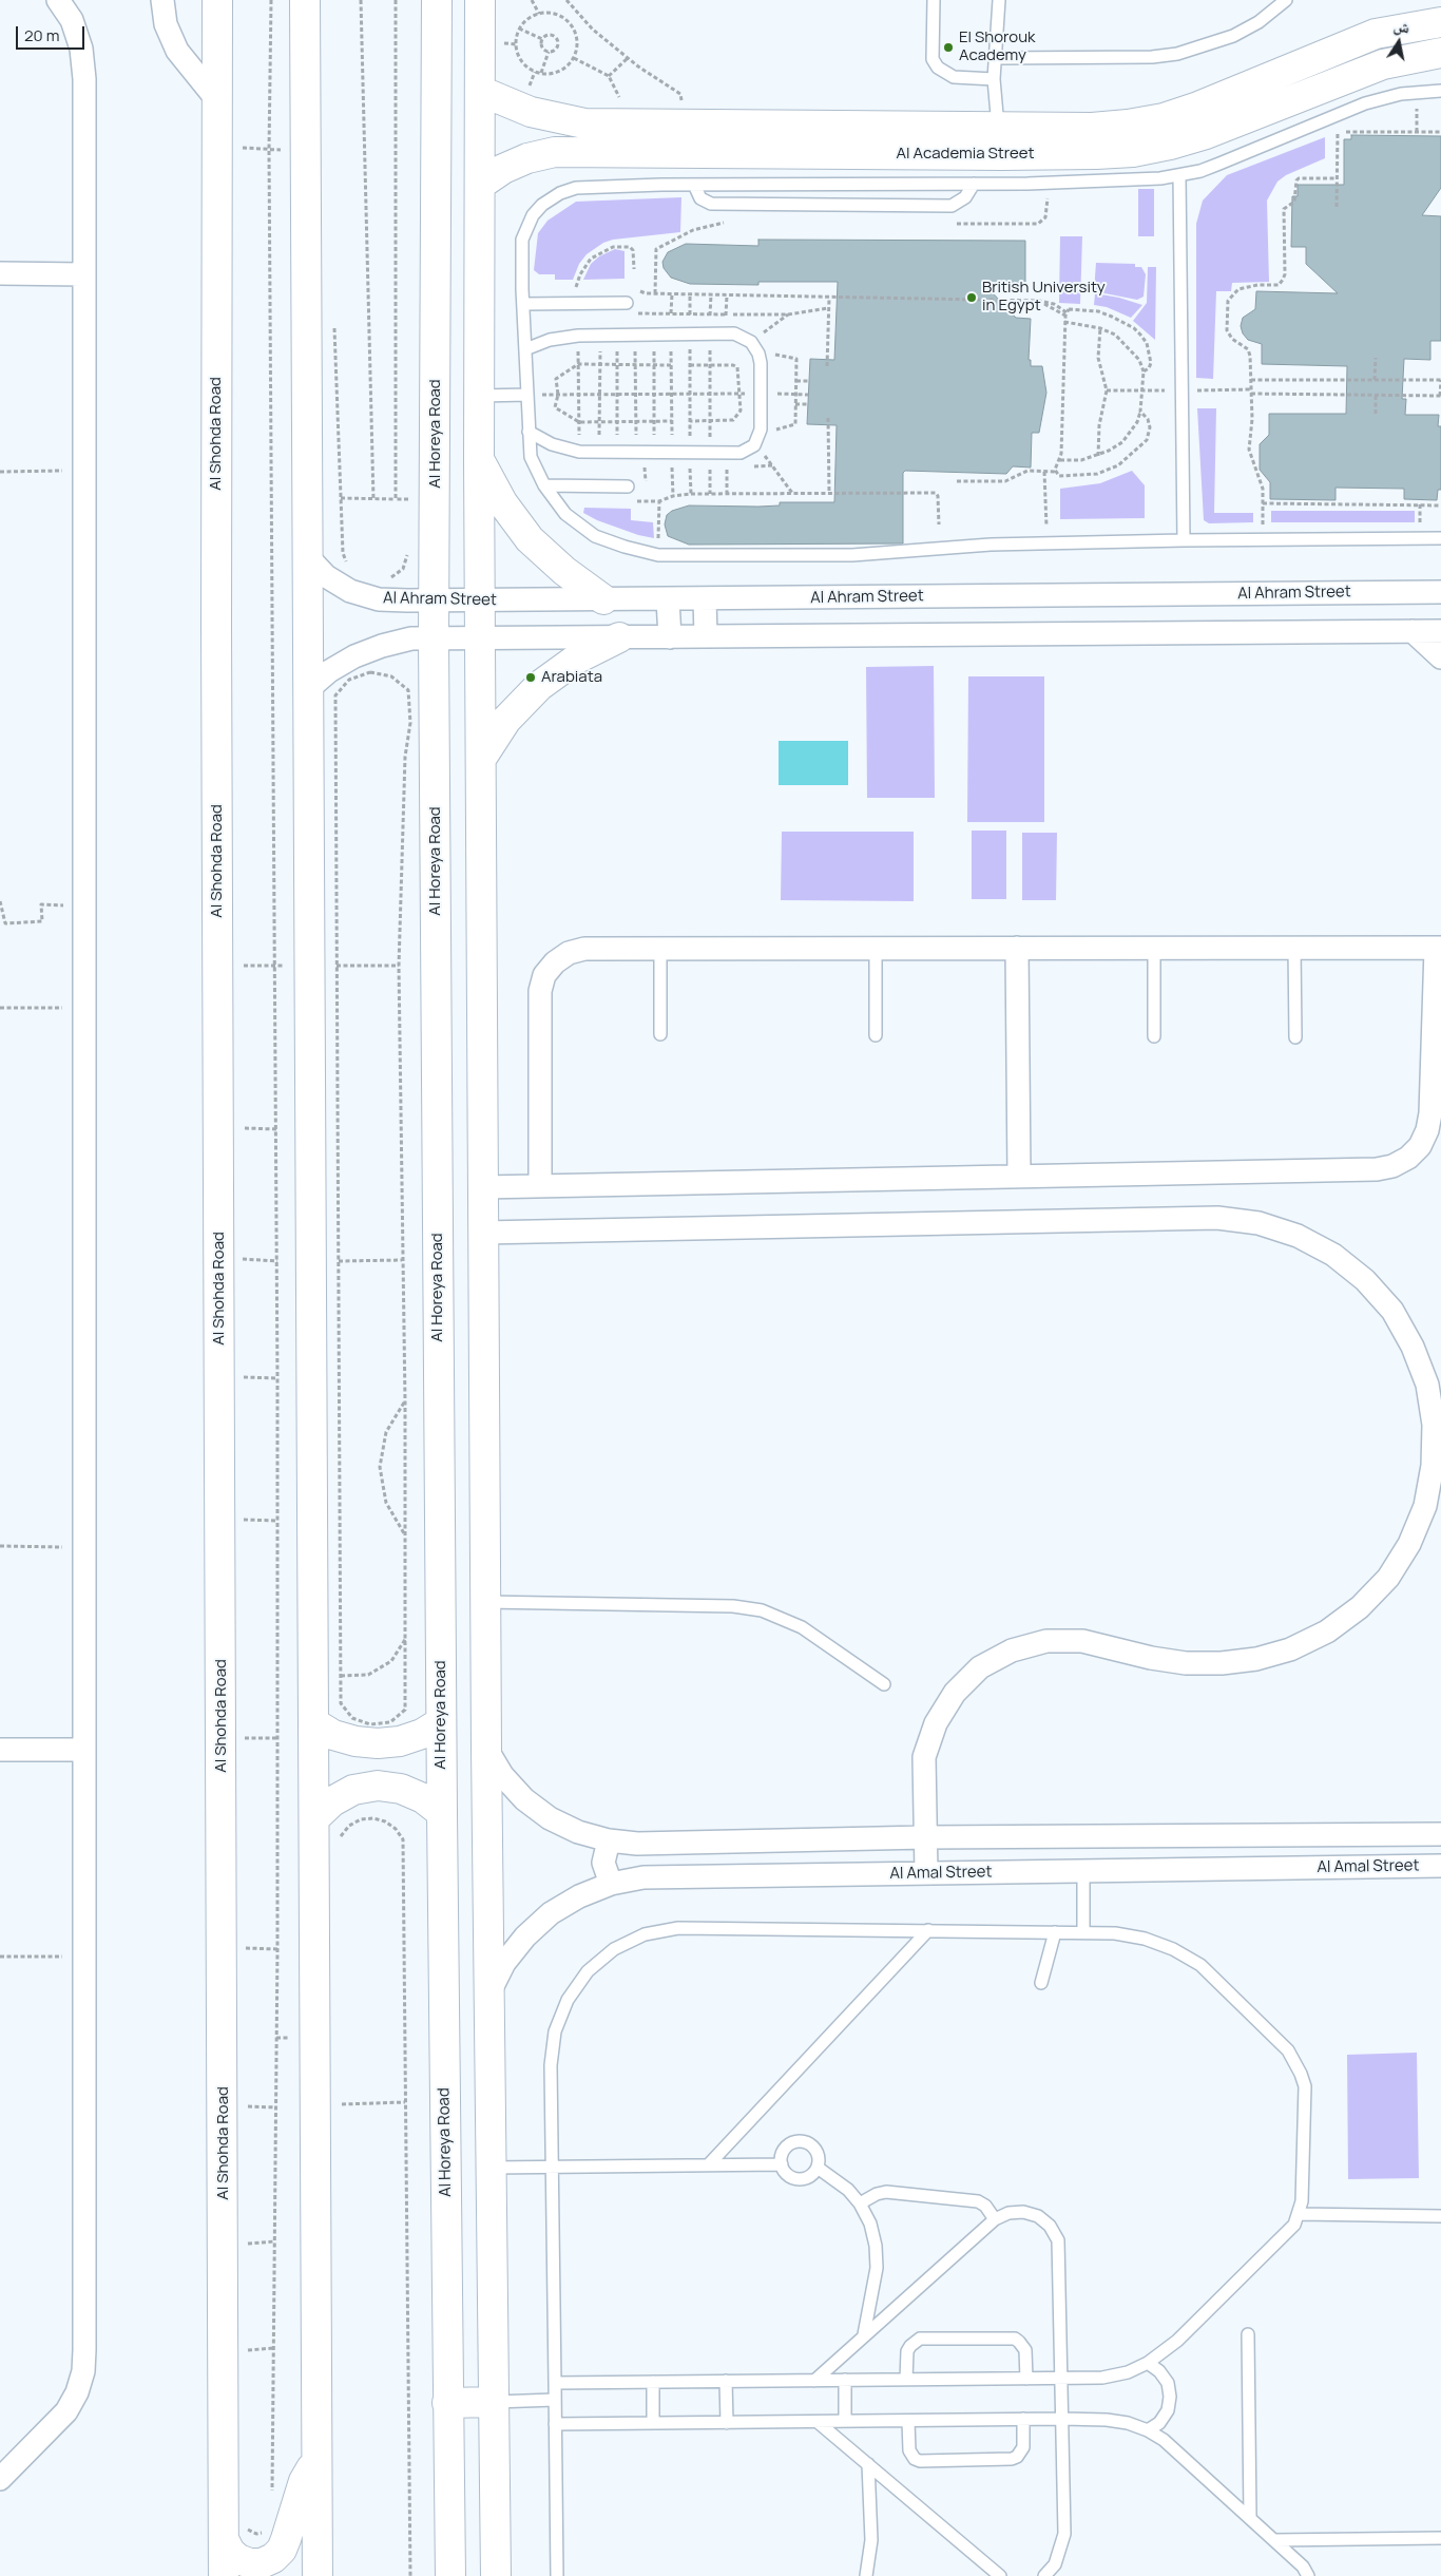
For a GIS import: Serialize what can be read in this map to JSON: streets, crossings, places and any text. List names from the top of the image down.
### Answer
{
  "streets": {
    "street": [
      "Al Academia Street",
      "Al Shohda Road",
      "Al Horeya Road",
      "Al Ahram Street",
      "Al Amal Street"
    ]
  },
  "crossings": [
    ["Al Horeya Road", "Al Ahram Street"]
  ],
  "places": ["El Shorouk Academy", "British University in Egypt", "Arabiata"],
  "scale_bar": "20 m",
  "north": "top"
}
